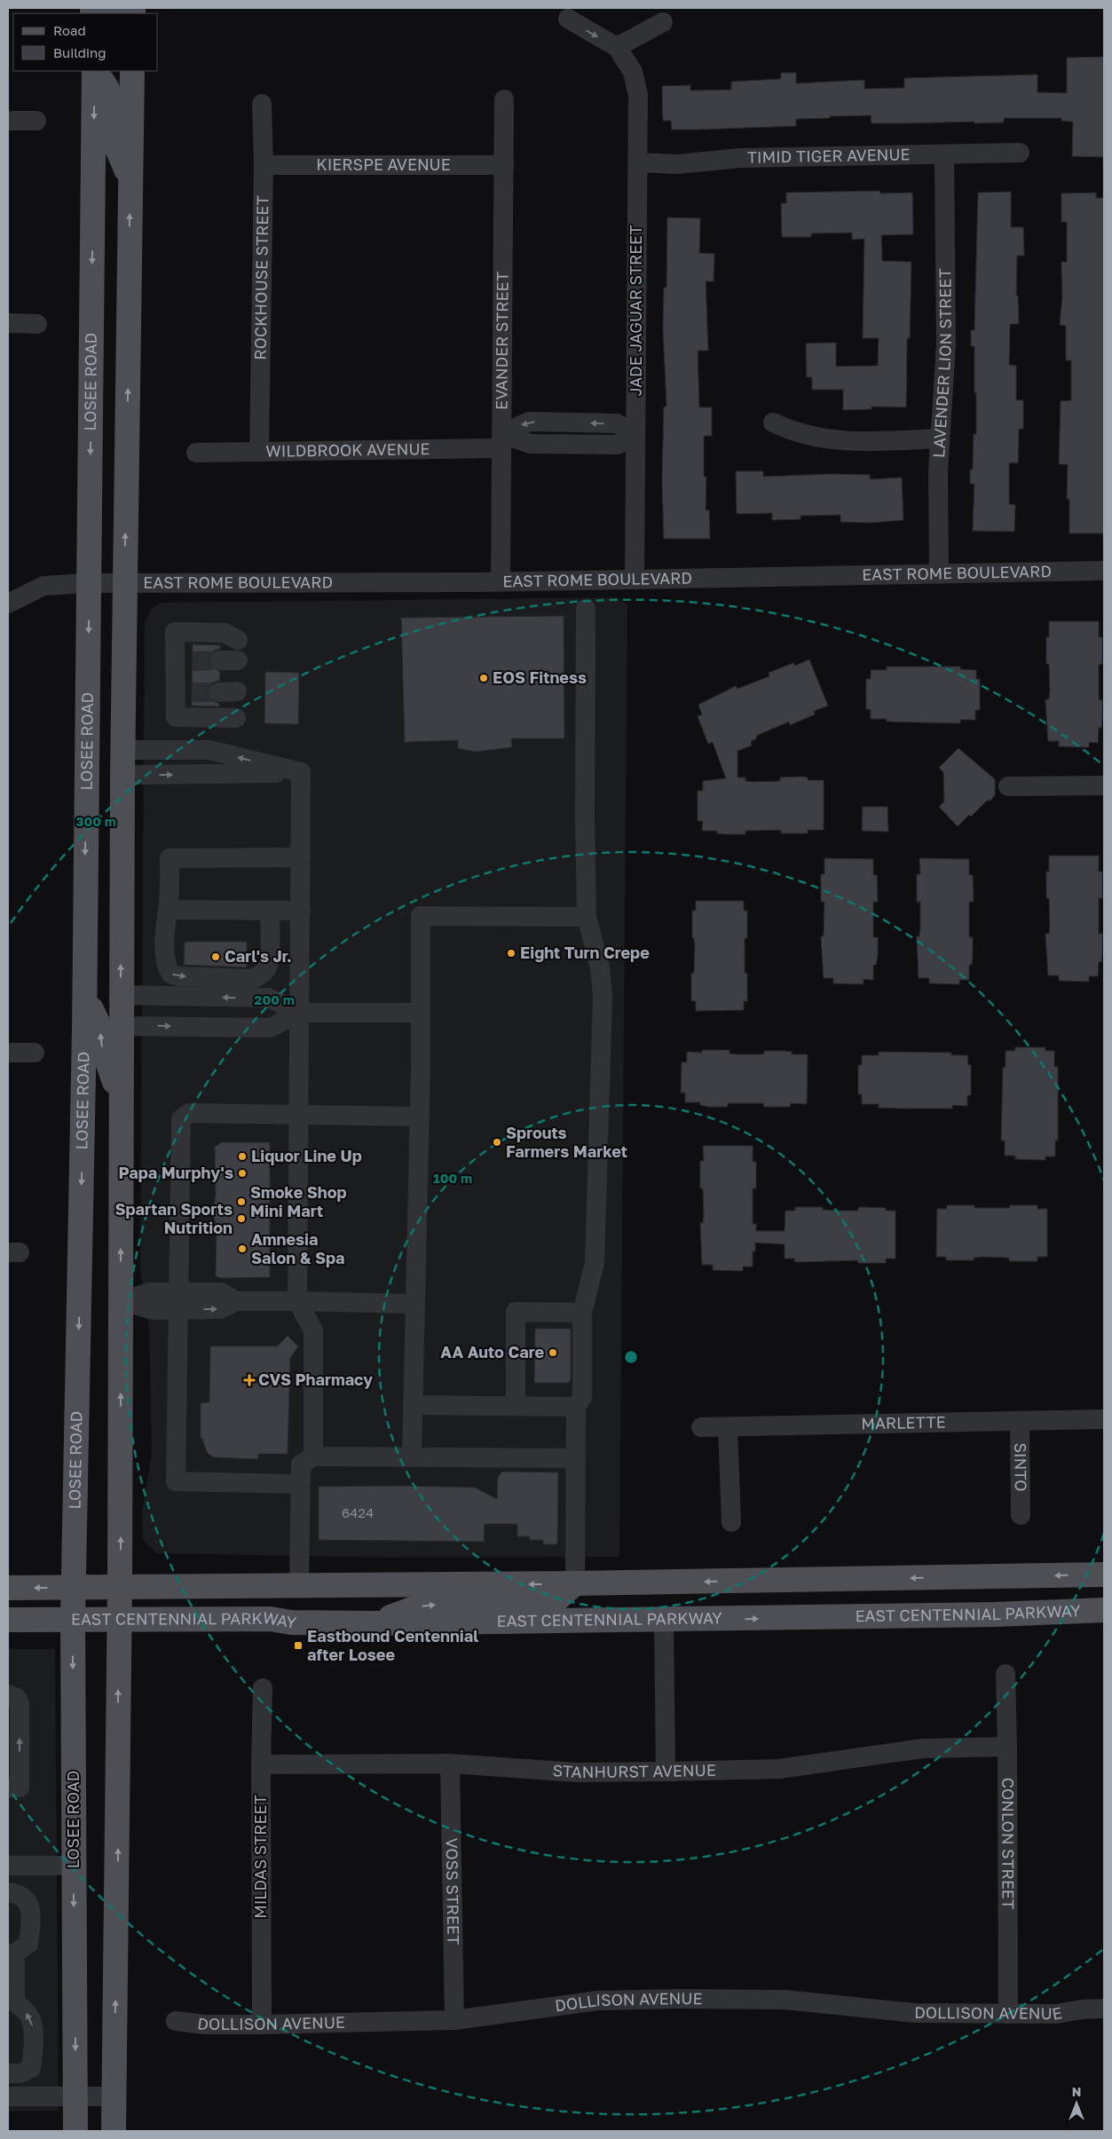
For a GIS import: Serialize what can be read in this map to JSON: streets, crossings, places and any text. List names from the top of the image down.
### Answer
{
  "streets": {
    "main road": ["LOSEE ROAD", "EAST CENTENNIAL PARKWAY"],
    "street": [
      "TIMID TIGER AVENUE",
      "KIERSPE AVENUE",
      "ROCKHOUSE STREET",
      "JADE JAGUAR STREET",
      "EVANDER STREET",
      "LAVENDER LION STREET",
      "WILDBROOK AVENUE",
      "EAST ROME BOULEVARD",
      "MARLETTE",
      "SINTO",
      "STANHURST AVENUE",
      "CONLON STREET",
      "MILDAS STREET",
      "VOSS STREET",
      "DOLLISON AVENUE"
    ]
  },
  "crossings": [
    ["TIMID TIGER AVENUE", "JADE JAGUAR STREET"],
    ["TIMID TIGER AVENUE", "LAVENDER LION STREET"],
    ["KIERSPE AVENUE", "ROCKHOUSE STREET"],
    ["KIERSPE AVENUE", "EVANDER STREET"],
    ["ROCKHOUSE STREET", "WILDBROOK AVENUE"],
    ["JADE JAGUAR STREET", "WILDBROOK AVENUE"],
    ["JADE JAGUAR STREET", "EAST ROME BOULEVARD"],
    ["EVANDER STREET", "WILDBROOK AVENUE"],
    ["EVANDER STREET", "EAST ROME BOULEVARD"],
    ["LAVENDER LION STREET", "EAST ROME BOULEVARD"],
    ["LOSEE ROAD", "EAST ROME BOULEVARD"],
    ["LOSEE ROAD", "EAST CENTENNIAL PARKWAY"],
    ["MARLETTE", "SINTO"],
    ["STANHURST AVENUE", "CONLON STREET"],
    ["STANHURST AVENUE", "MILDAS STREET"],
    ["STANHURST AVENUE", "VOSS STREET"],
    ["CONLON STREET", "DOLLISON AVENUE"],
    ["MILDAS STREET", "DOLLISON AVENUE"],
    ["VOSS STREET", "DOLLISON AVENUE"]
  ],
  "places": {
    "other": [
      "EOS Fitness",
      "Eight Turn Crepe",
      "Carl's Jr.",
      "Sprouts Farmers Market",
      "Liquor Line Up",
      "Papa Murphy's",
      "Smoke Shop Mini Mart",
      "Spartan Sports Nutrition",
      "Amnesia Salon & Spa",
      "AA Auto Care"
    ],
    "health": ["CVS Pharmacy"],
    "transit": ["Eastbound Centennial after Losee"]
  },
  "house_numbers": ["6424"],
  "legend": ["Road", "Building"],
  "north": "top",
  "rings": ["300 m", "200 m", "100 m"]
}
